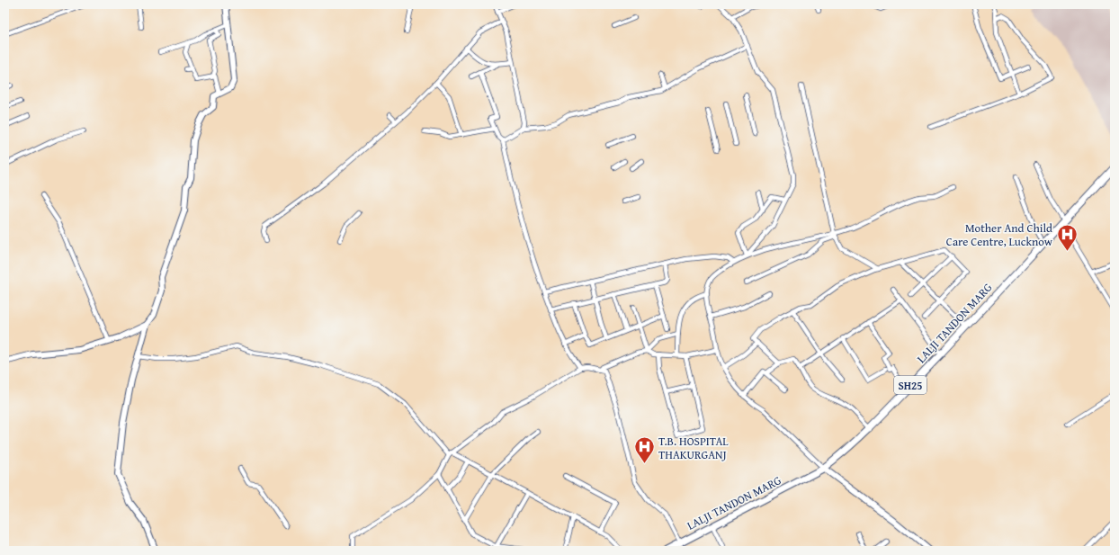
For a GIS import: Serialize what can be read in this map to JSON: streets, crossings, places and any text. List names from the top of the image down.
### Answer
{
  "streets": {
    "main road": ["LALJI TANDON MARG", "SH25"]
  },
  "places": {
    "hospital": ["Mother And Child Care Centre, Lucknow", "T.B. HOSPITAL THAKURGANJ"]
  }
}
